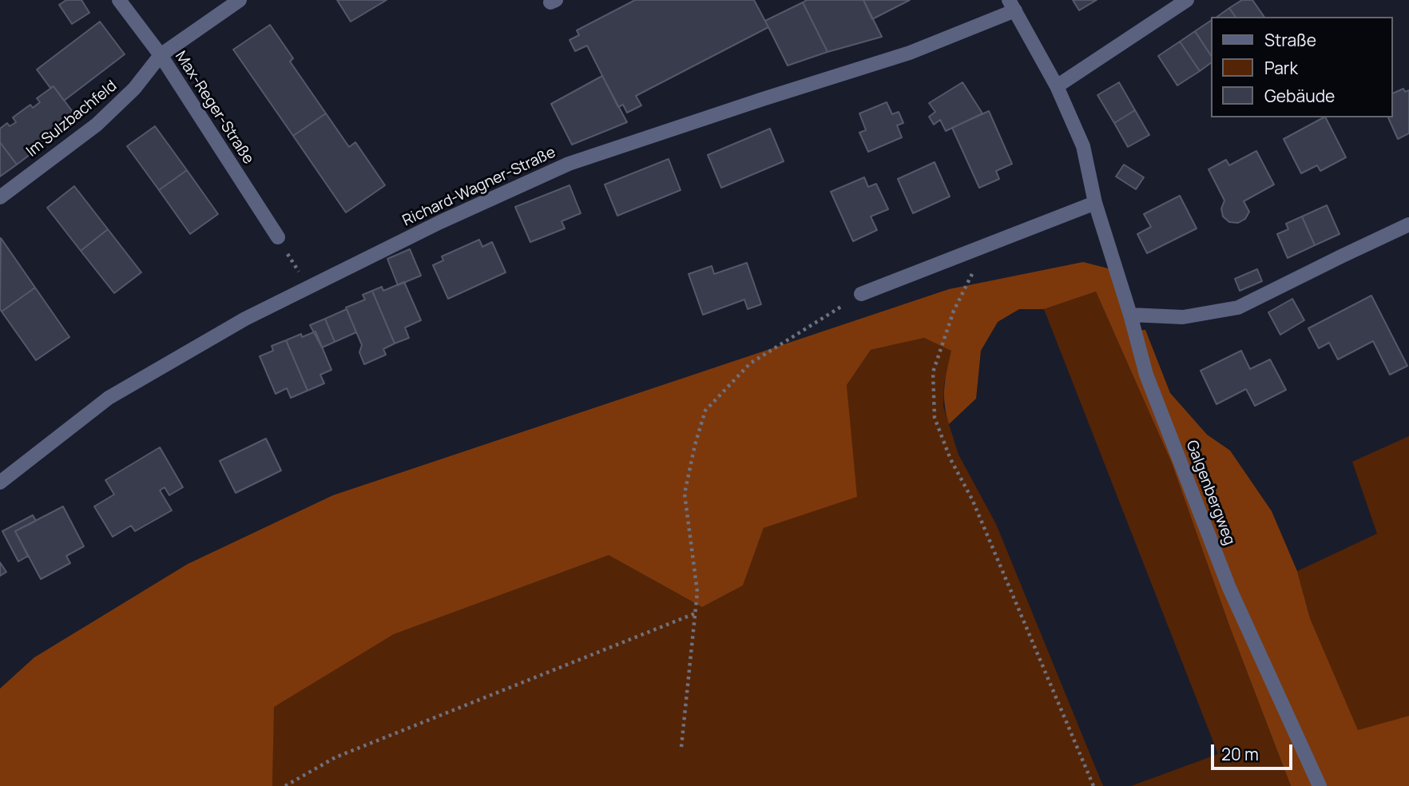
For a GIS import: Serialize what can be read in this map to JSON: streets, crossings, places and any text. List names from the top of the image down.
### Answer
{
  "streets": {
    "street": [
      "Max-Reger-Straße",
      "Im Sulzbachfeld",
      "Richard-Wagner-Straße",
      "Galgenbergweg"
    ]
  },
  "crossings": [
    ["Max-Reger-Straße", "Im Sulzbachfeld"],
    ["Richard-Wagner-Straße", "Galgenbergweg"]
  ],
  "legend": ["Straße", "Park", "Gebäude"],
  "scale_bar": "20 m"
}
